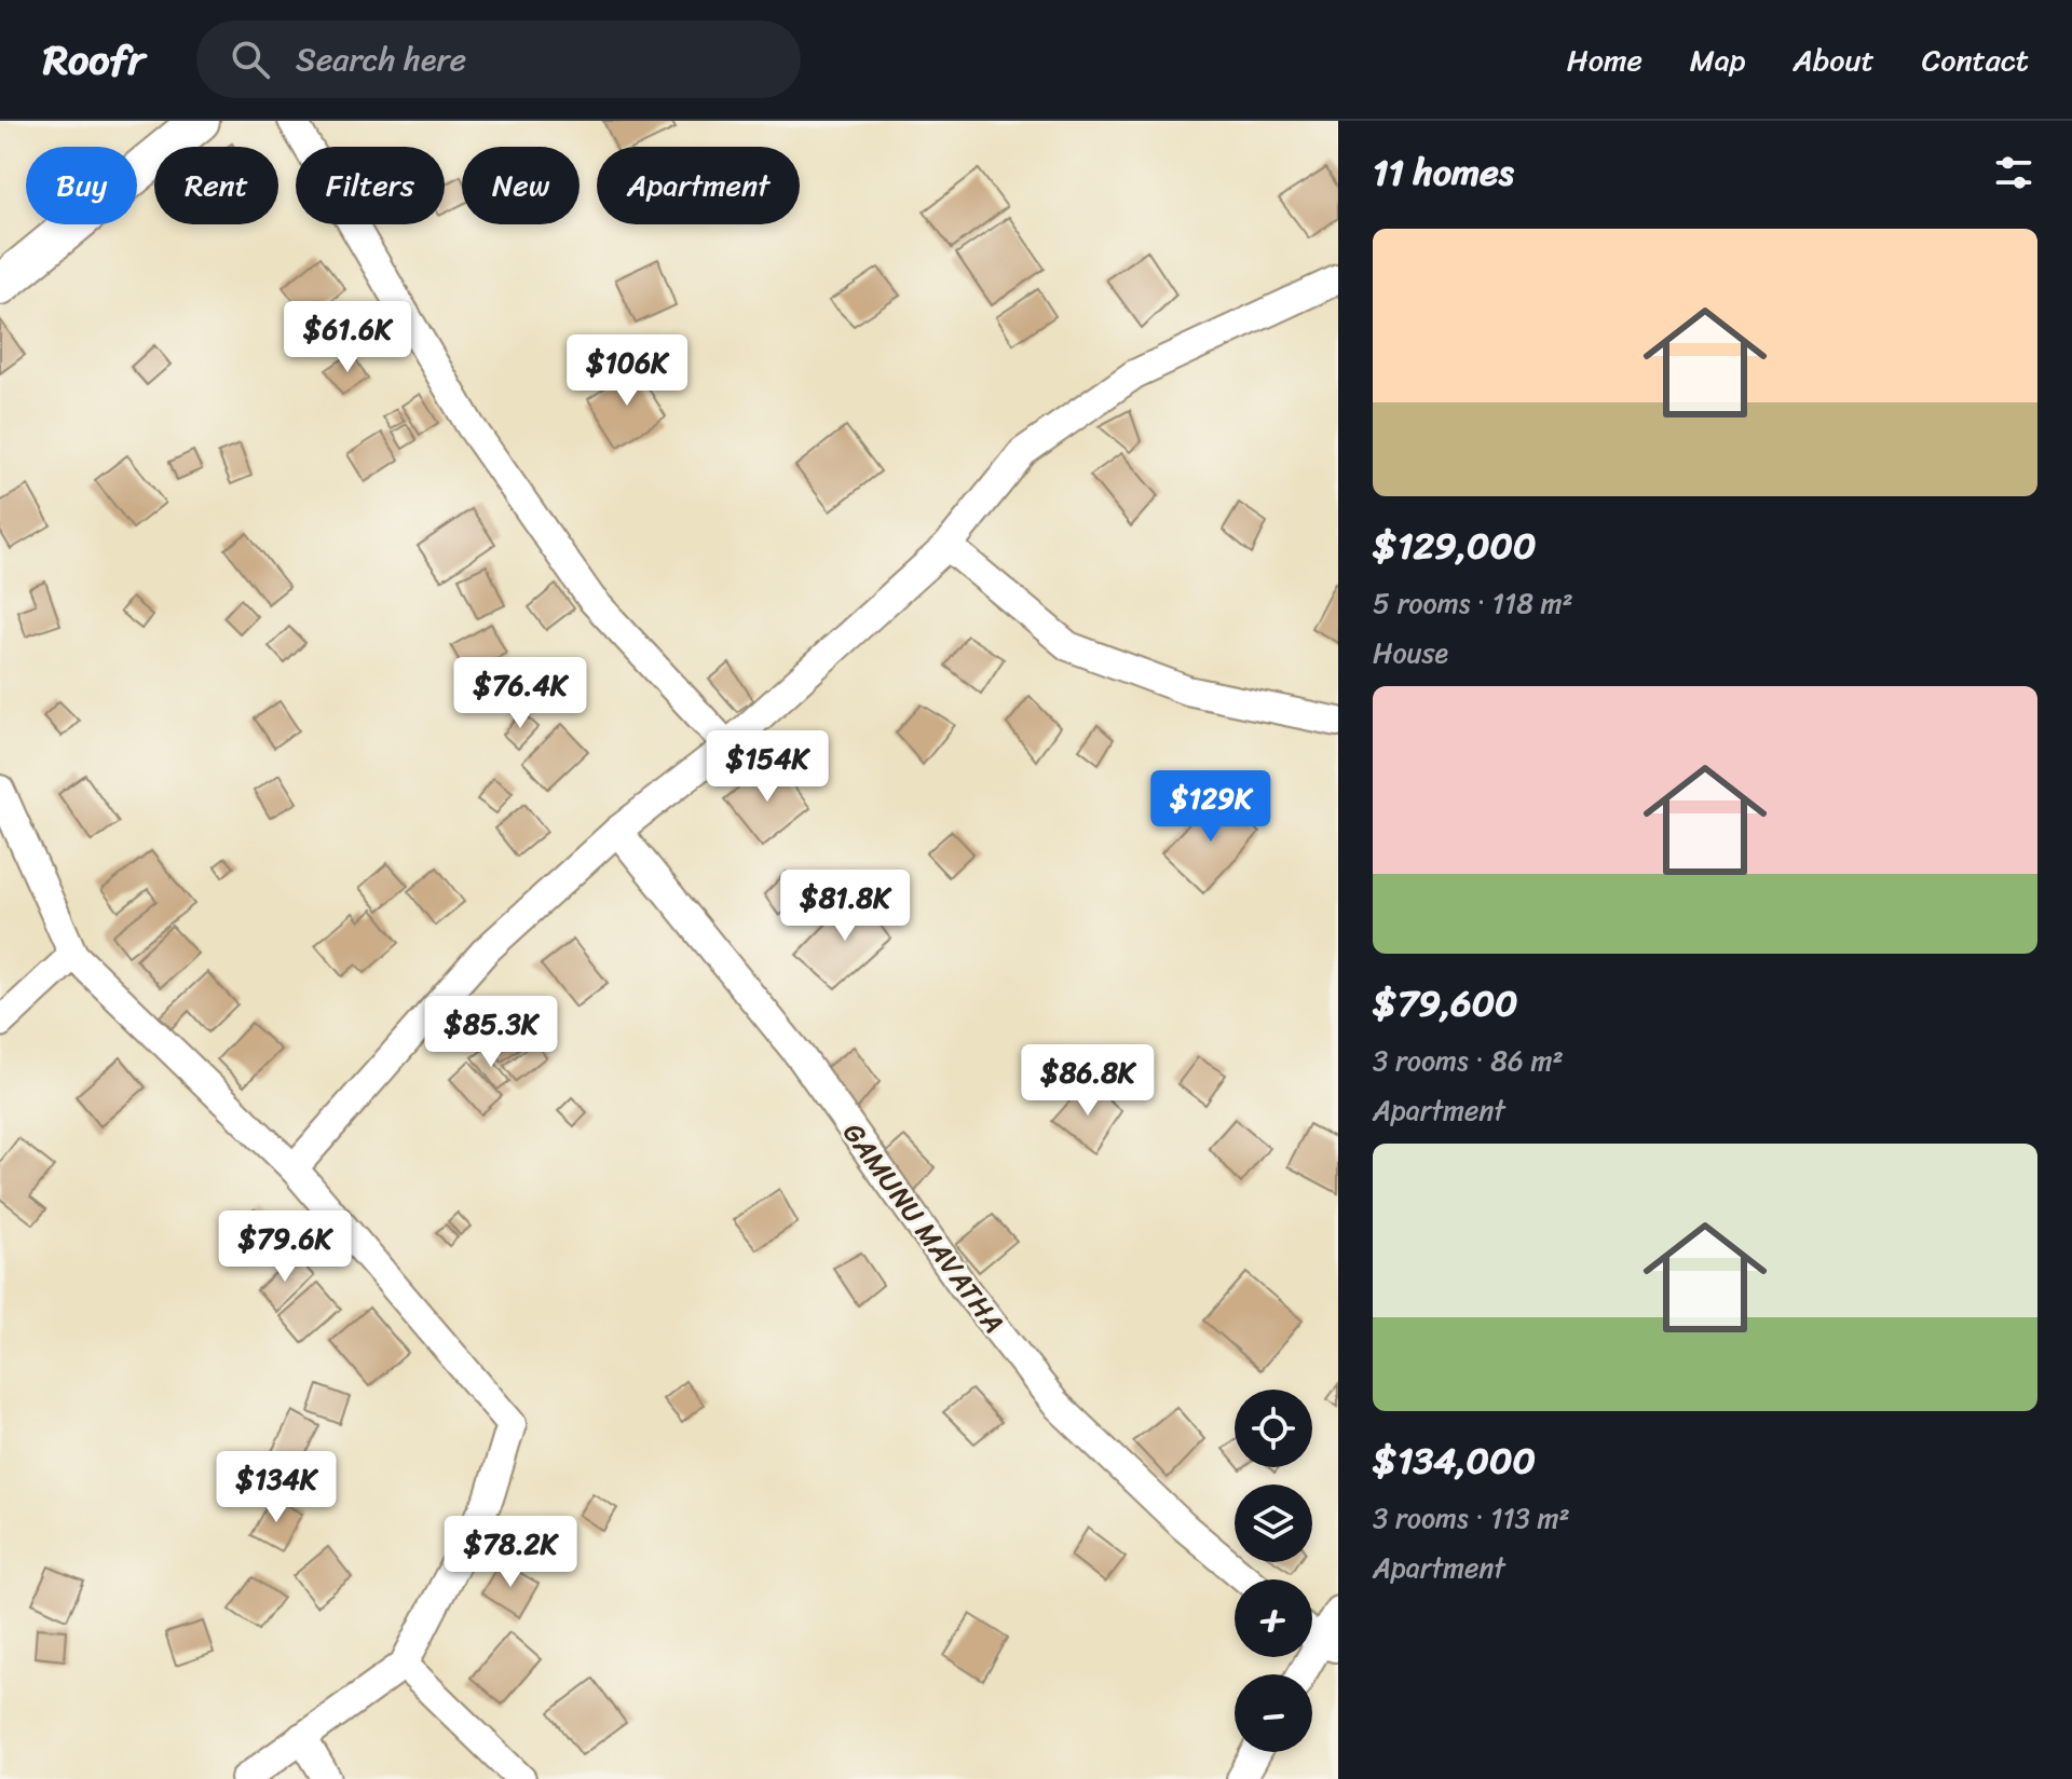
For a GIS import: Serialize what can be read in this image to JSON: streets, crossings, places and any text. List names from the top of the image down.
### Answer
{
  "streets": {
    "street": ["GAMUNU MAVATHA"]
  },
  "page": {
    "header": "Roofr",
    "search": "Search here",
    "nav": [
      "Home",
      "Map",
      "About",
      "Contact"
    ],
    "heading": "11 homes",
    "chip": [
      "Buy",
      "Rent",
      "Filters",
      "New",
      "Apartment"
    ],
    "list": [
      {
        "name": "$129,000",
        "note": "5 rooms · 118 m² · House"
      },
      {
        "name": "$79,600",
        "note": "3 rooms · 86 m² · Apartment"
      },
      {
        "name": "$134,000",
        "note": "3 rooms · 113 m² · Apartment"
      }
    ],
    "price": [
      "$61.6K",
      "$106K",
      "$76.4K",
      "$154K",
      "$129K",
      "$81.8K",
      "$85.3K",
      "$86.8K",
      "$79.6K",
      "$134K",
      "$78.2K"
    ],
    "map_buttons": ["+", "−"]
  }
}
